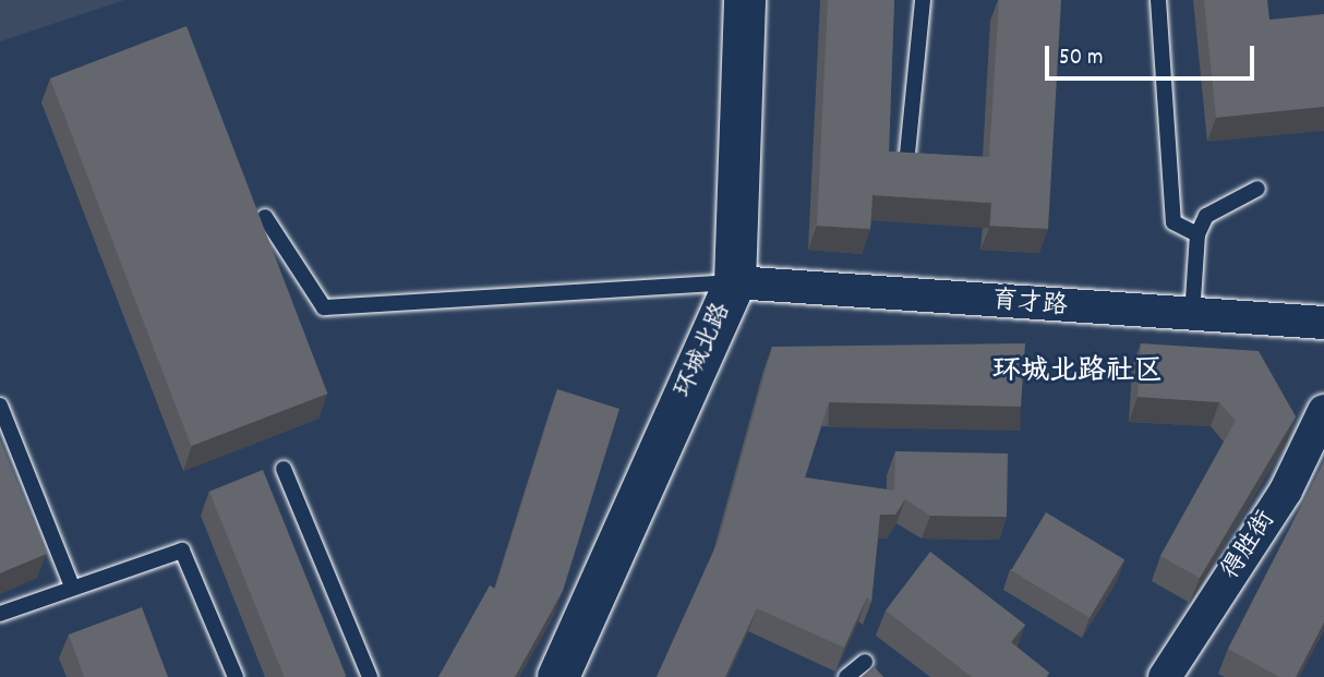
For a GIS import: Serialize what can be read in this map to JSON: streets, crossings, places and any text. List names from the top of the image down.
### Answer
{
  "streets": {
    "main road": ["环城北路"],
    "street": ["育才路", "得胜街"]
  },
  "crossings": [
    ["育才路", "环城北路"]
  ],
  "districts": ["环城北路社区"],
  "scale_bar": "50 m"
}
